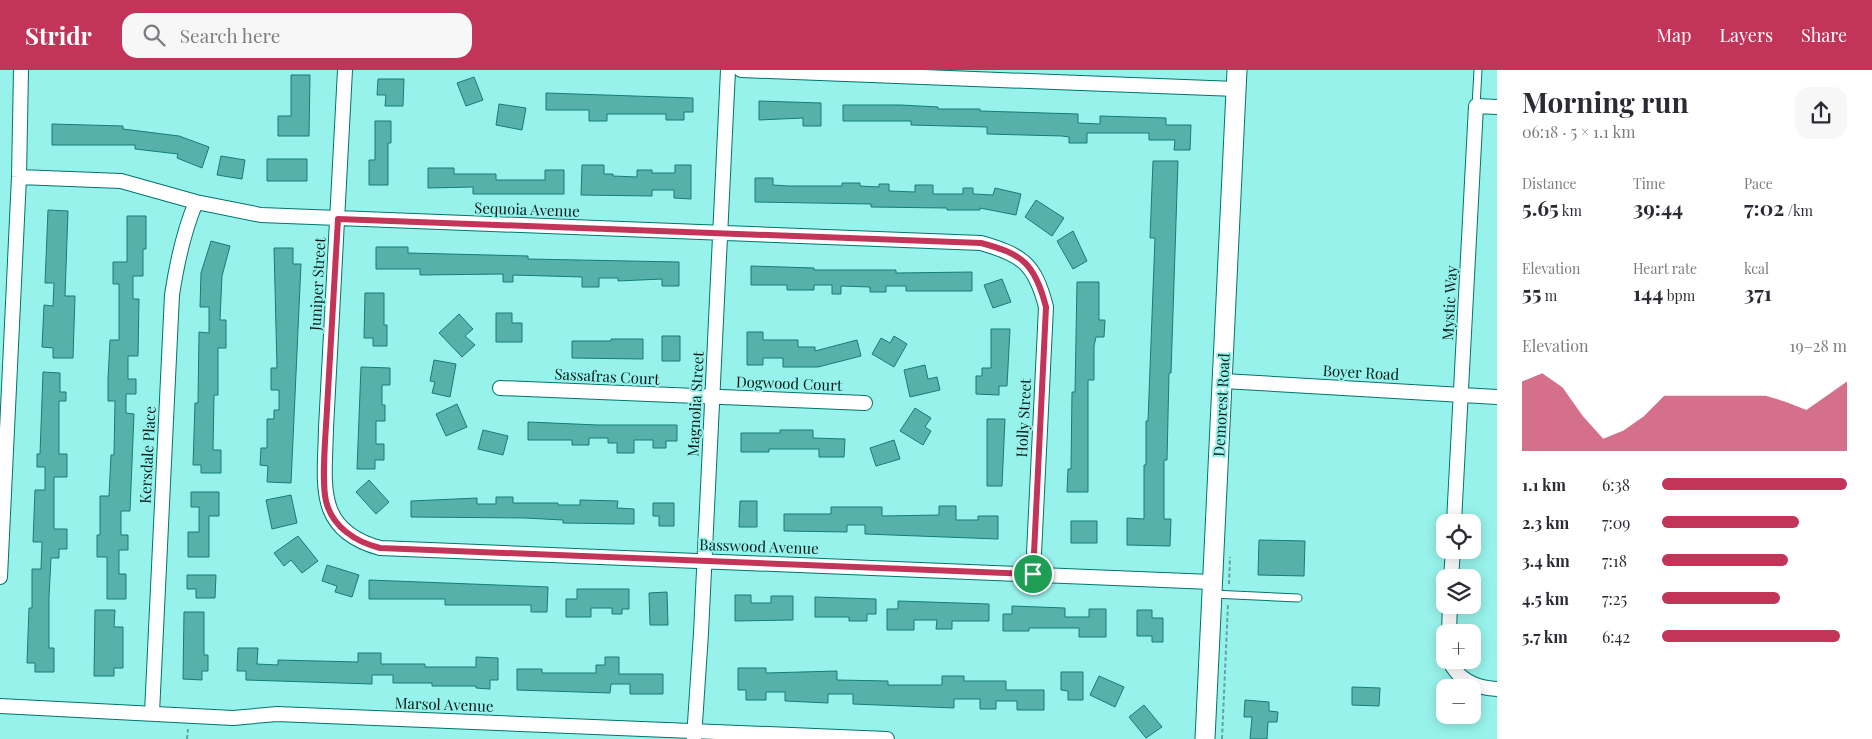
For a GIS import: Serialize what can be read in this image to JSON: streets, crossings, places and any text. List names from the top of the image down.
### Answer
{
  "streets": {
    "street": [
      "Sequoia Avenue",
      "Juniper Street",
      "Mystic Way",
      "Boyer Road",
      "Sassafras Court",
      "Dogwood Court",
      "Magnolia Street",
      "Demorest Road",
      "Holly Street",
      "Kersdale Place",
      "Basswood Avenue",
      "Marsol Avenue"
    ]
  },
  "crossings": [
    ["Sequoia Avenue", "Juniper Street"],
    ["Sequoia Avenue", "Magnolia Street"],
    ["Sequoia Avenue", "Holly Street"],
    ["Sequoia Avenue", "Kersdale Place"],
    ["Juniper Street", "Basswood Avenue"],
    ["Mystic Way", "Boyer Road"],
    ["Boyer Road", "Demorest Road"],
    ["Sassafras Court", "Dogwood Court"],
    ["Sassafras Court", "Magnolia Street"],
    ["Dogwood Court", "Magnolia Street"],
    ["Magnolia Street", "Basswood Avenue"],
    ["Magnolia Street", "Marsol Avenue"],
    ["Demorest Road", "Basswood Avenue"],
    ["Holly Street", "Basswood Avenue"],
    ["Kersdale Place", "Marsol Avenue"]
  ],
  "page": {
    "header": "Stridr",
    "search": "Search here",
    "nav": ["Map", "Layers", "Share"],
    "heading": ["Morning run", "06:18 · 5 × 1.1 km"],
    "stats": [
      ["Distance", "5.65 km"],
      ["Time", "39:44"],
      ["Pace", "7:02 /km"],
      ["Elevation", "55 m"],
      ["Heart rate", "144 bpm"],
      ["kcal", "371"]
    ],
    "chart": ["Elevation", "19–28 m"],
    "list": [
      {
        "name": "1.1 km",
        "note": "6:38"
      },
      {
        "name": "2.3 km",
        "note": "7:09"
      },
      {
        "name": "3.4 km",
        "note": "7:18"
      },
      {
        "name": "4.5 km",
        "note": "7:25"
      },
      {
        "name": "5.7 km",
        "note": "6:42"
      }
    ],
    "map_buttons": ["+", "−"]
  }
}
